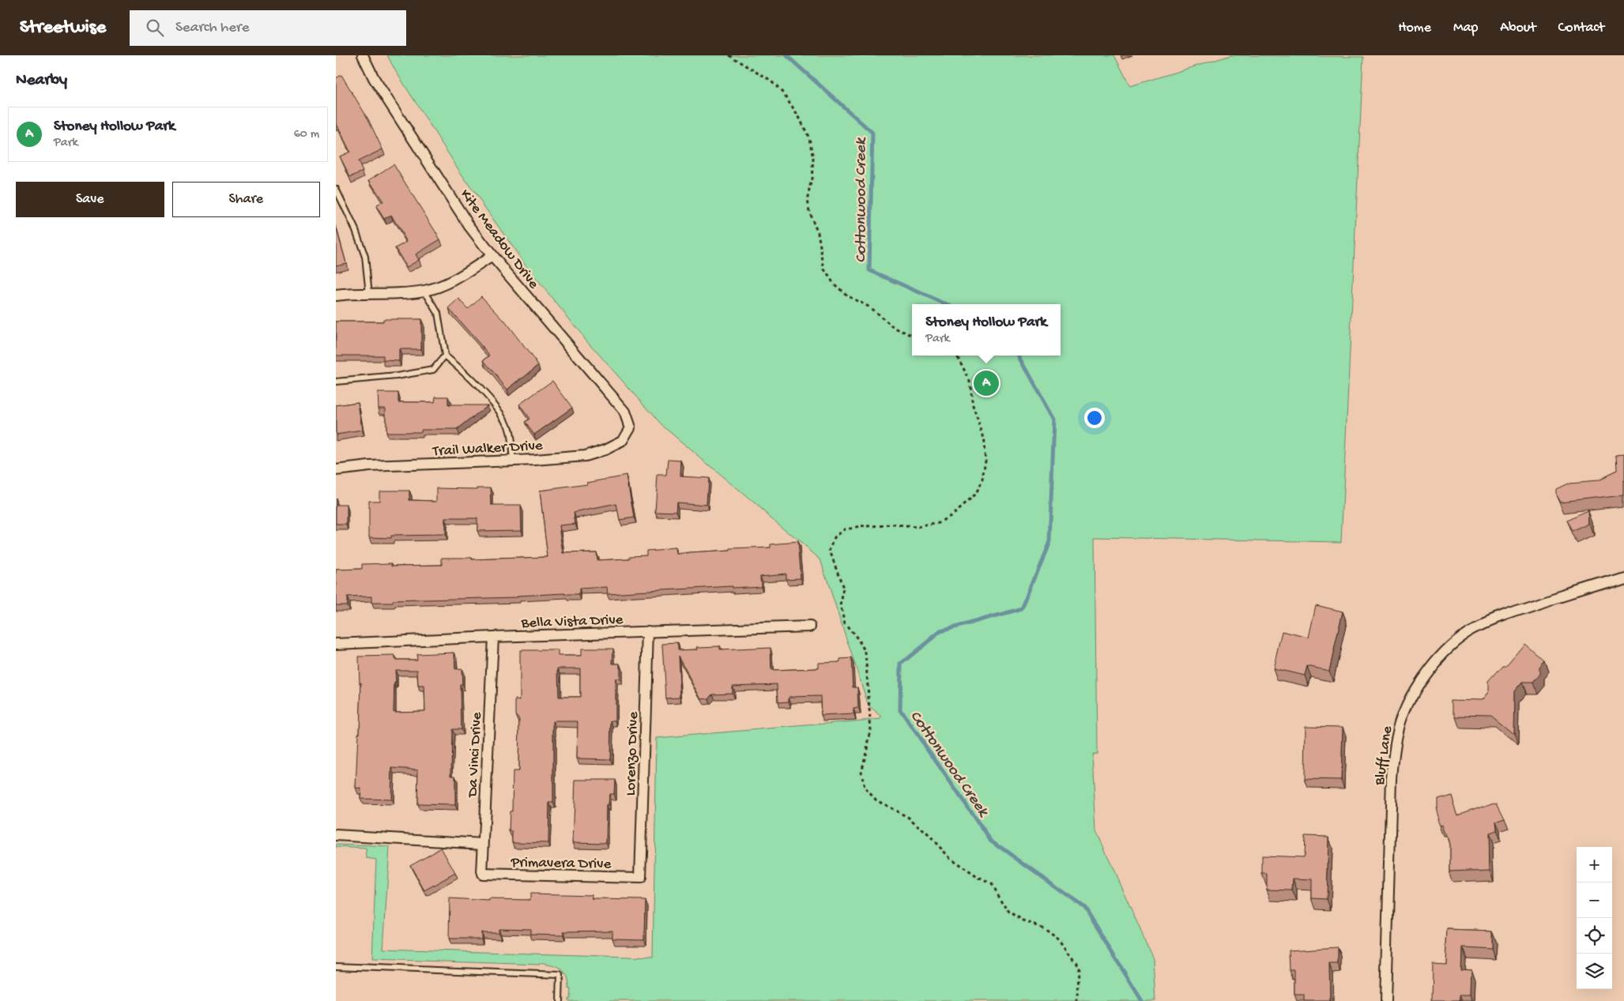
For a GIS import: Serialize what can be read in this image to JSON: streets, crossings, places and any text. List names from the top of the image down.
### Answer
{
  "streets": {
    "street": [
      "Kite Meadow Drive",
      "Trail Walker Drive",
      "Bella Vista Drive",
      "Lorenzo Drive",
      "Da Vinci Drive",
      "Bluff Lane",
      "Primavera Drive"
    ]
  },
  "crossings": [
    ["Kite Meadow Drive", "Trail Walker Drive"],
    ["Bella Vista Drive", "Lorenzo Drive"],
    ["Bella Vista Drive", "Da Vinci Drive"],
    ["Lorenzo Drive", "Primavera Drive"],
    ["Da Vinci Drive", "Primavera Drive"]
  ],
  "water": ["Cottonwood Creek"],
  "page": {
    "header": "Streetwise",
    "search": "Search here",
    "nav": [
      "Home",
      "Map",
      "About",
      "Contact"
    ],
    "heading": "Nearby",
    "list": [
      {
        "mark": "A",
        "name": "Stoney Hollow Park",
        "note": "Park",
        "value": "60 m"
      }
    ],
    "buttons": ["Save", "Share"],
    "popup": ["Stoney Hollow Park", "Park"],
    "pins": "A",
    "map_buttons": ["+", "−"]
  }
}
